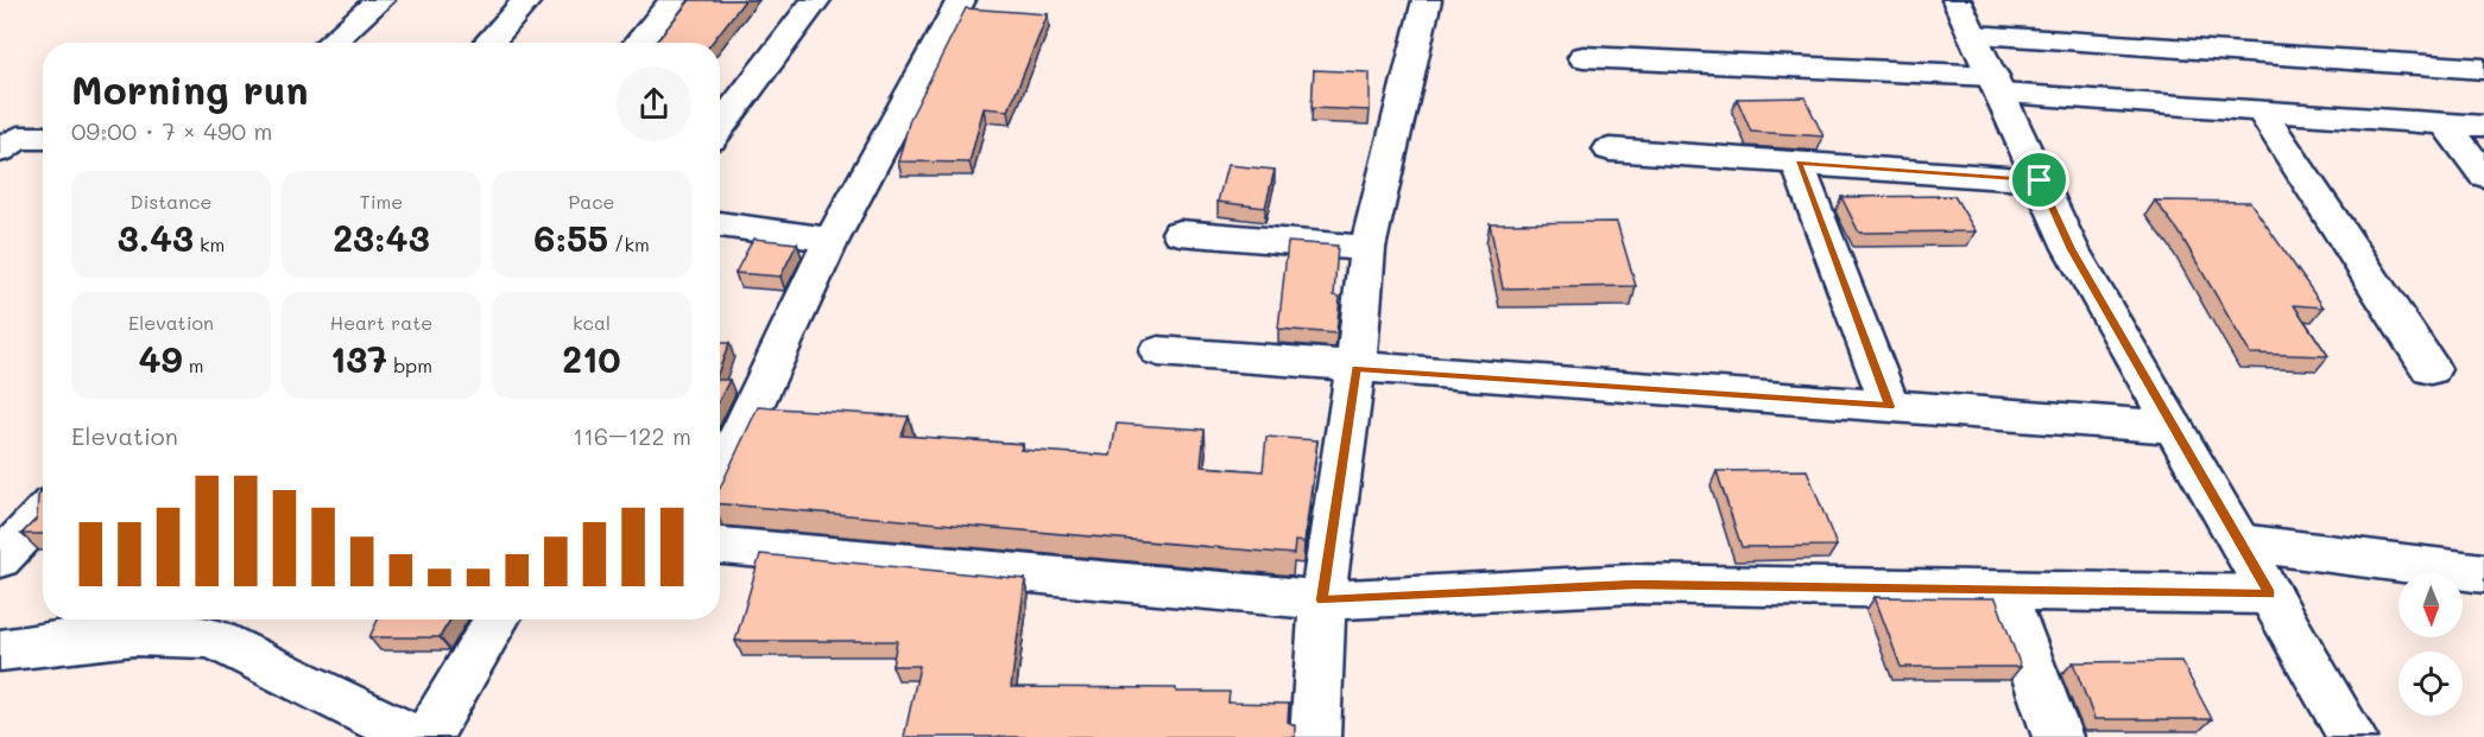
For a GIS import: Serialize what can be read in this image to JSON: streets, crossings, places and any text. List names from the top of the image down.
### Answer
{
  "north": "bottom",
  "page": {
    "heading": ["Morning run", "09:00 · 7 × 490 m"],
    "stats": [
      ["Distance", "3.43 km"],
      ["Time", "23:43"],
      ["Pace", "6:55 /km"],
      ["Elevation", "49 m"],
      ["Heart rate", "137 bpm"],
      ["kcal", "210"]
    ],
    "chart": ["Elevation", "116–122 m"]
  }
}
